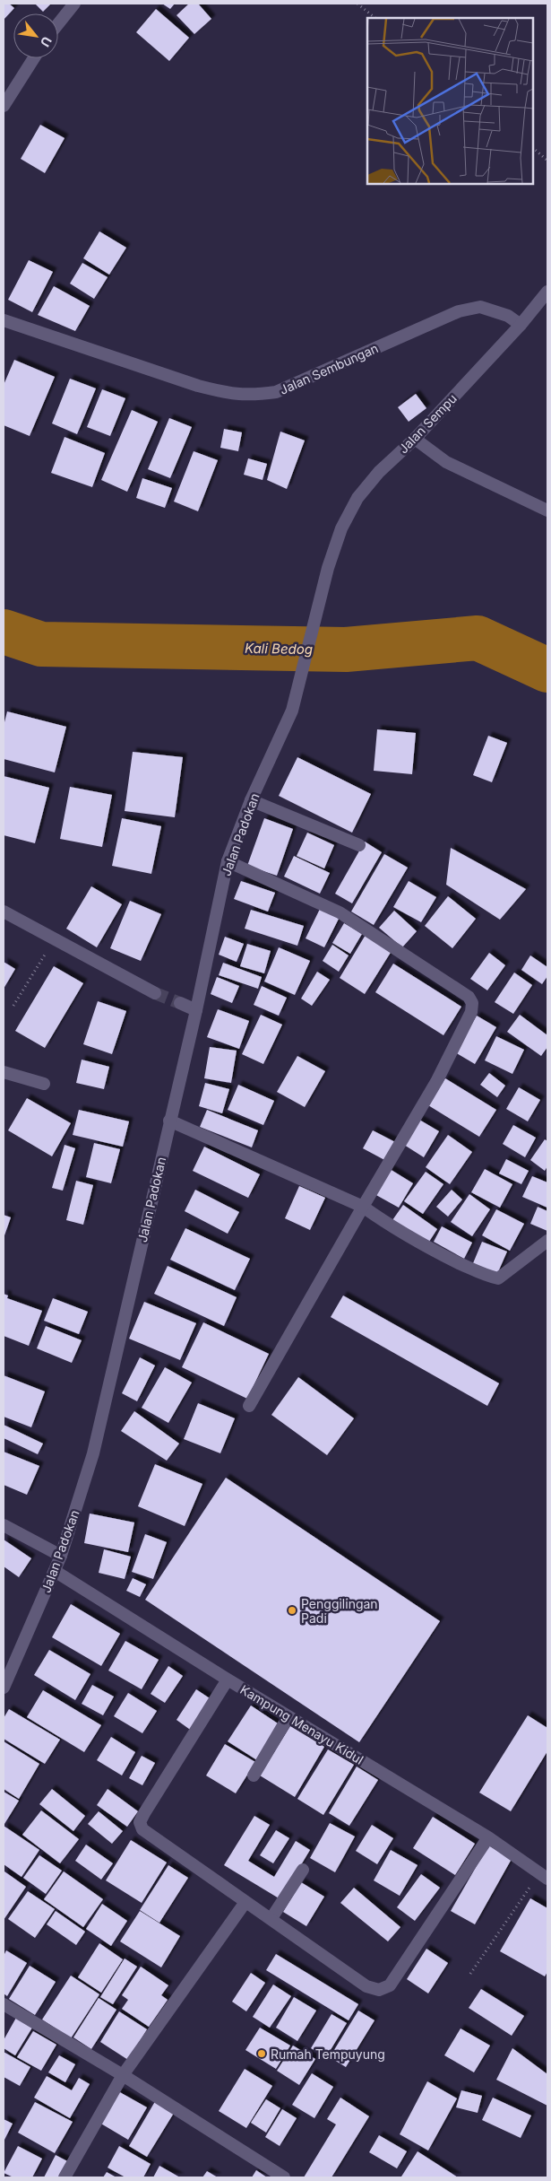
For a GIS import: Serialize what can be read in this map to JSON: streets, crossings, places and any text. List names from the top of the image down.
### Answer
{
  "streets": {
    "street": [
      "Jalan Sembungan",
      "Jalan Sempu",
      "Jalan Padokan",
      "Kampung Menayu Kidul"
    ]
  },
  "crossings": [
    ["Jalan Sembungan", "Jalan Sempu"],
    ["Jalan Sempu", "Jalan Padokan"],
    ["Jalan Padokan", "Kampung Menayu Kidul"]
  ],
  "water": ["Kali Bedog"],
  "places": ["Penggilingan Padi", "Rumah Tempuyung"],
  "north": "bottom right"
}
